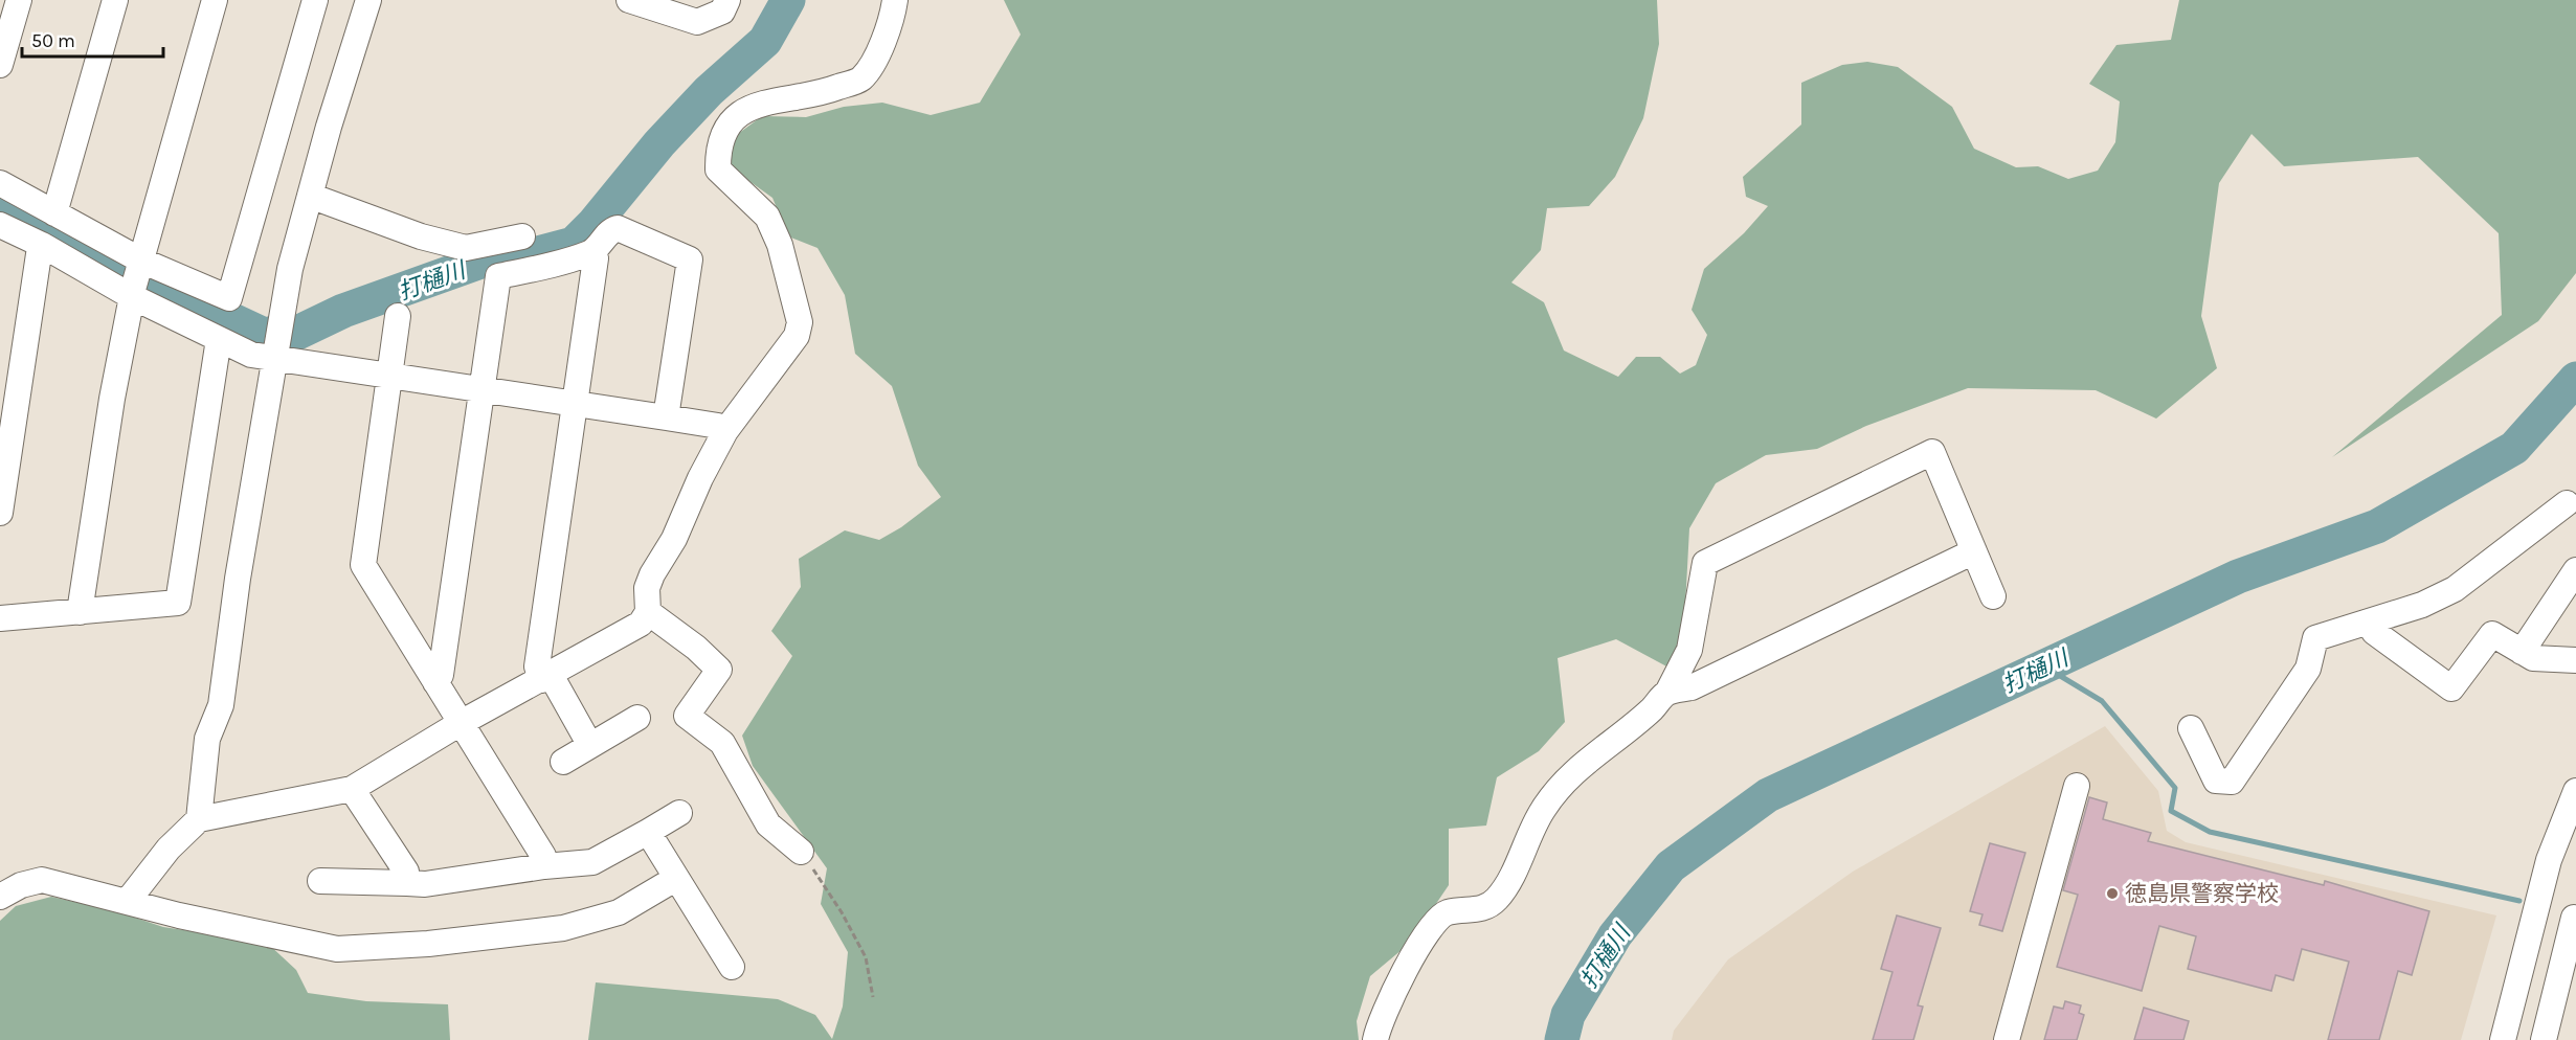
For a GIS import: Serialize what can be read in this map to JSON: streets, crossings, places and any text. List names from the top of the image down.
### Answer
{
  "water": ["打樋川"],
  "places": ["徳島県警察学校"],
  "scale_bar": "50 m"
}
